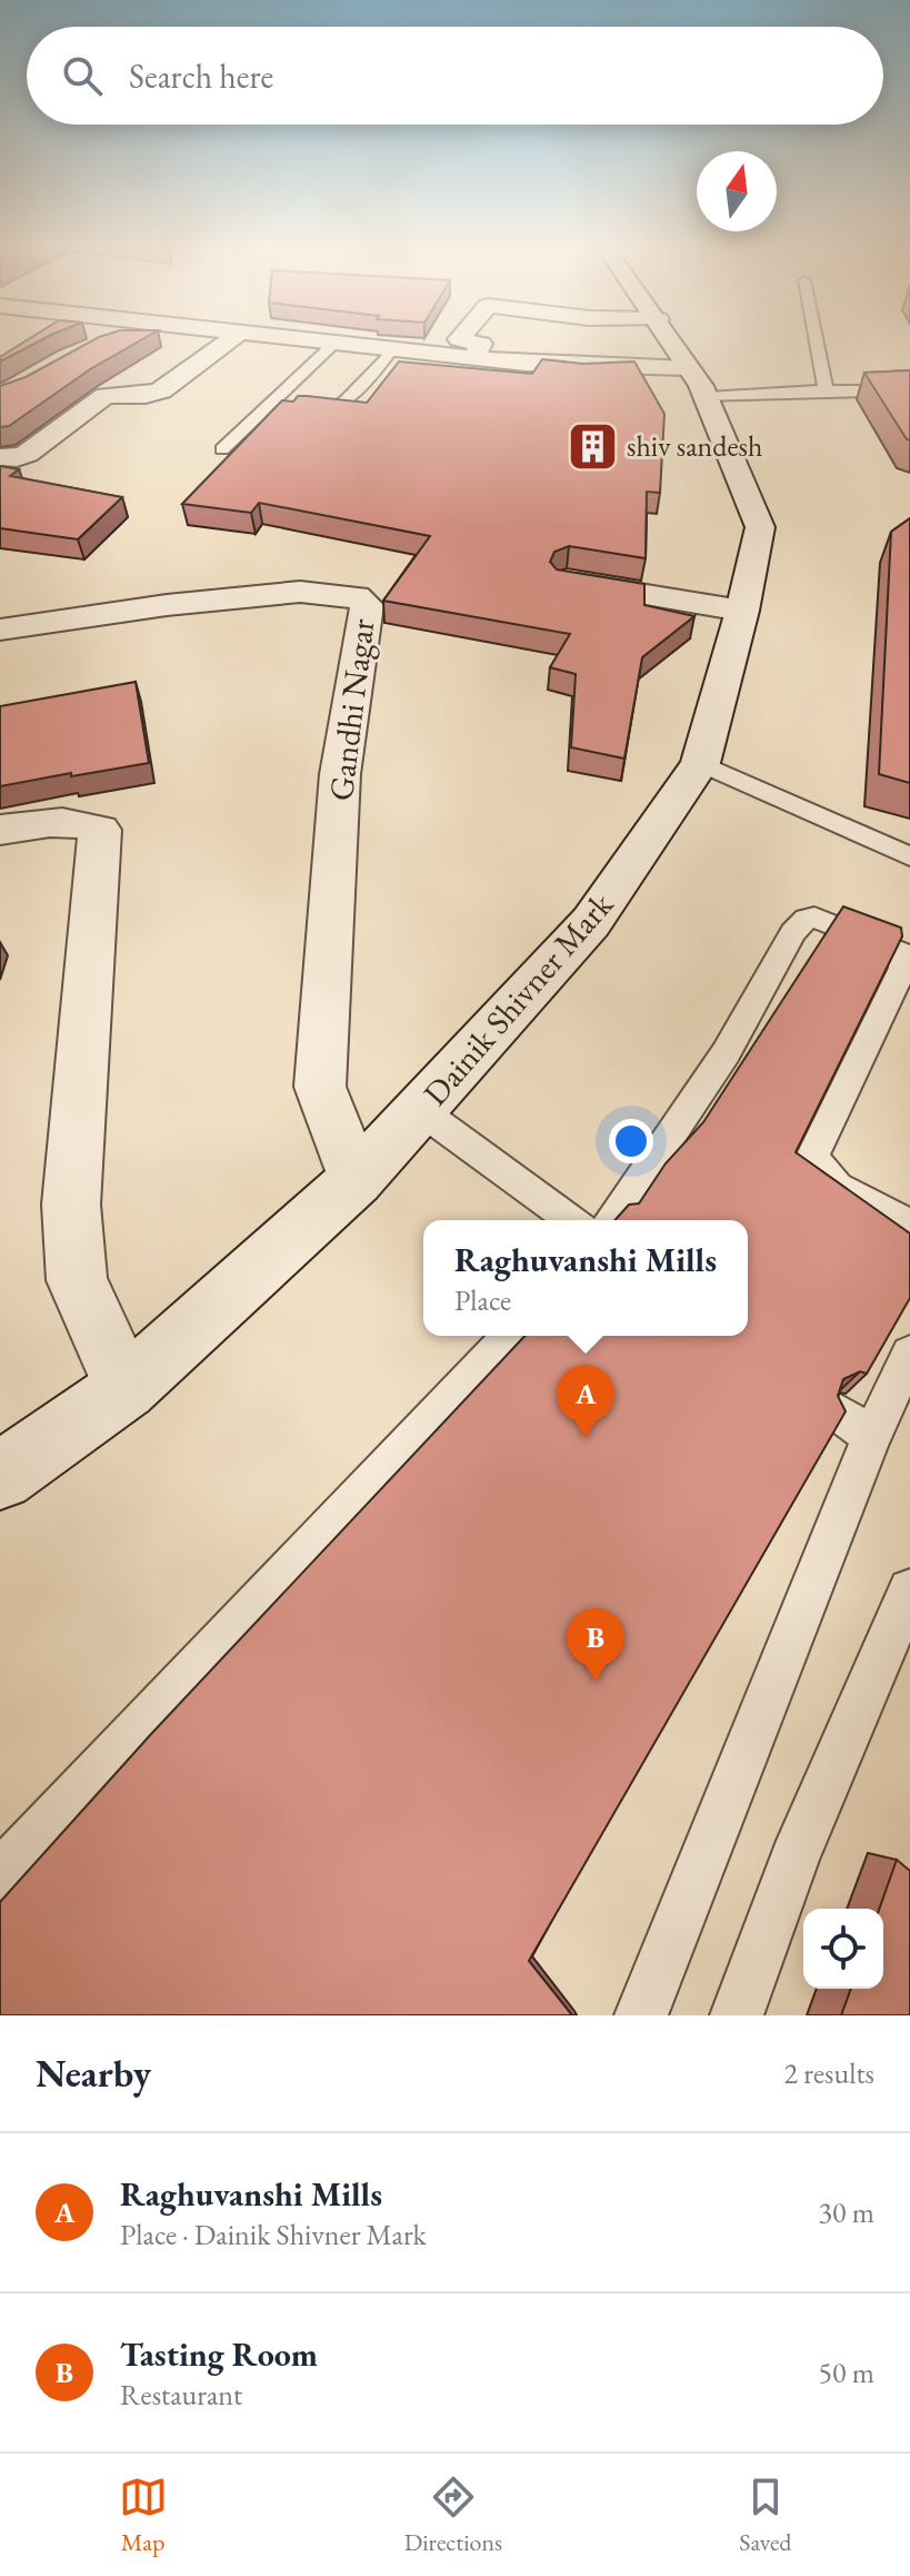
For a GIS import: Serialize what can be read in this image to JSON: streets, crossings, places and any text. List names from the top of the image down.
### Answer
{
  "streets": {
    "street": ["Gandhi Nagar", "Dainik Shivner Mark"]
  },
  "crossings": [
    ["Gandhi Nagar", "Dainik Shivner Mark"]
  ],
  "places": {
    "building": ["shiv sandesh"]
  },
  "north": "top",
  "page": {
    "search": "Search here",
    "popup": ["Raghuvanshi Mills", "Place"],
    "pins": ["A", "B"],
    "heading": ["Nearby", "2 results"],
    "list": [
      {
        "mark": "A",
        "name": "Raghuvanshi Mills",
        "note": "Place · Dainik Shivner Mark",
        "value": "30 m"
      },
      {
        "mark": "B",
        "name": "Tasting Room",
        "note": "Restaurant",
        "value": "50 m"
      }
    ],
    "nav": ["Map", "Directions", "Saved"]
  }
}
